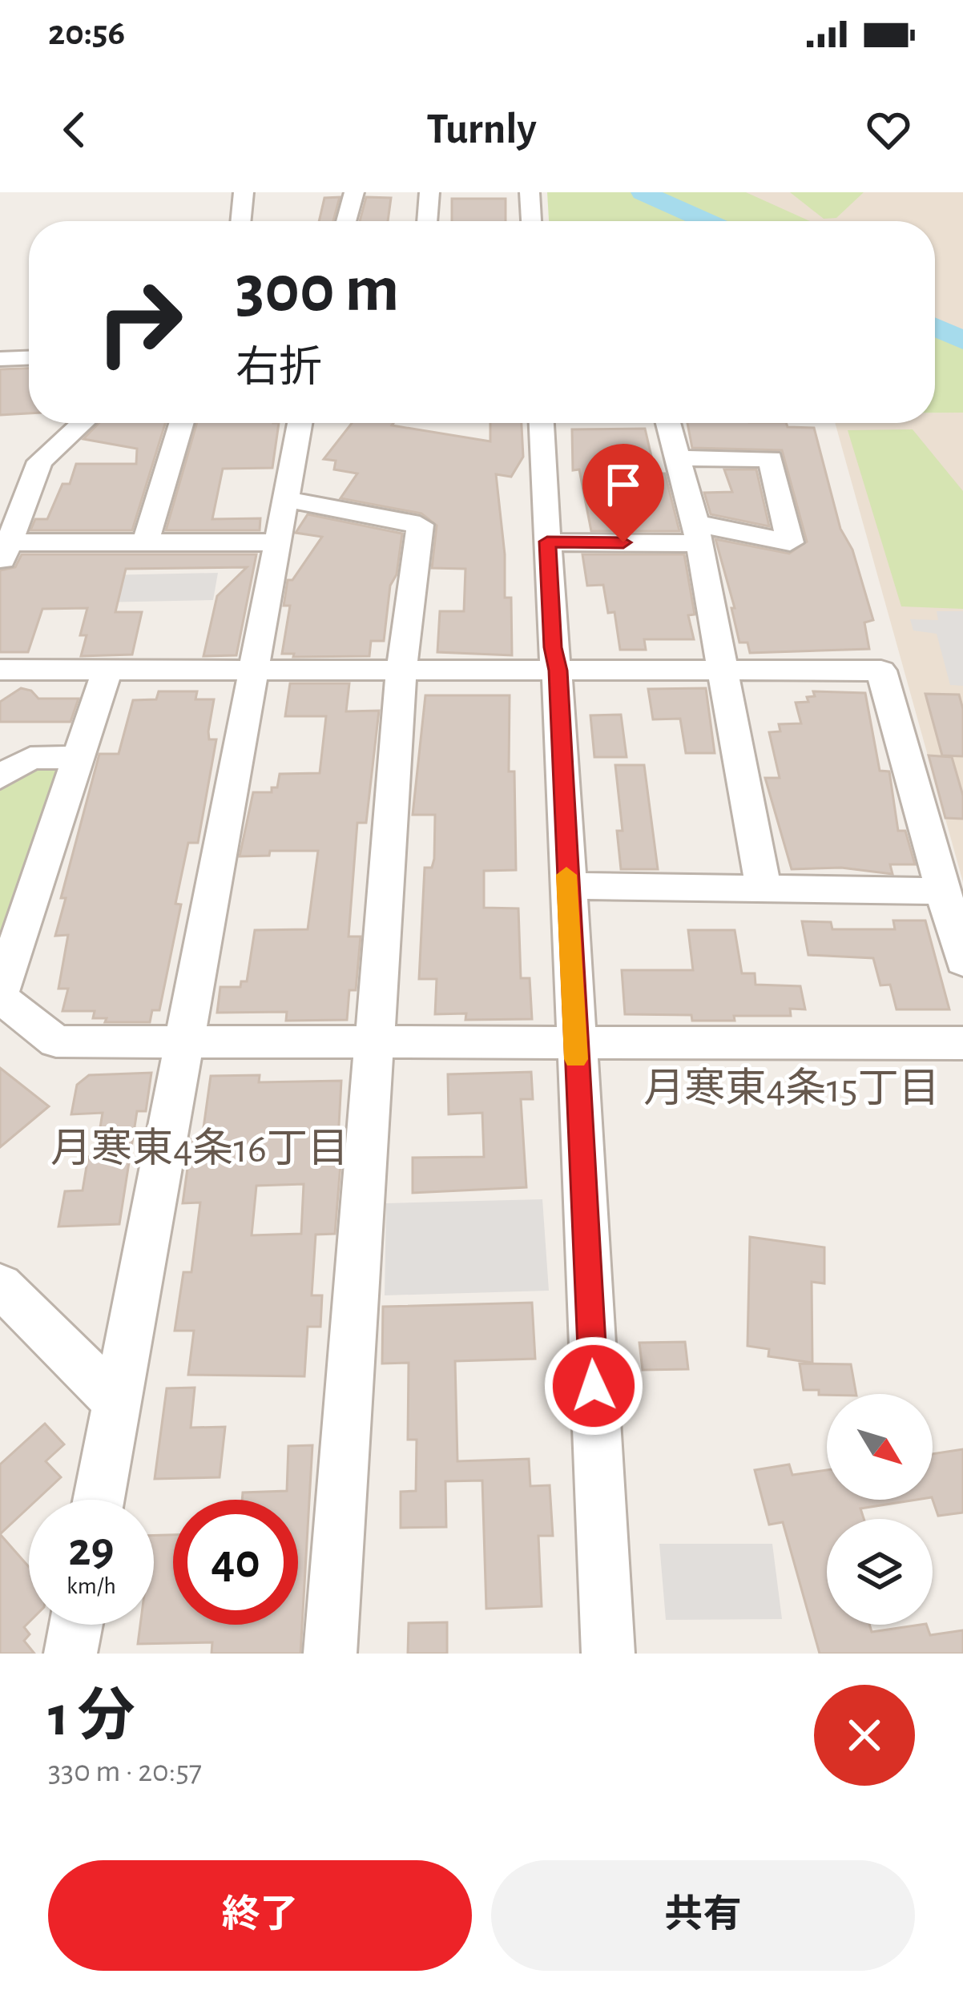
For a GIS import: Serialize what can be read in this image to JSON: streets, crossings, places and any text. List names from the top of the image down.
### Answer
{
  "districts": ["月寒東4条15丁目", "月寒東4条16丁目"],
  "north": "bottom right",
  "page": {
    "status": "20:56",
    "header": "Turnly",
    "turn": ["300 m", "右折"],
    "speed": "29 km/h",
    "limit": "40",
    "heading": ["1 分", "330 m · 20:57"],
    "buttons": ["終了", "共有"]
  }
}
